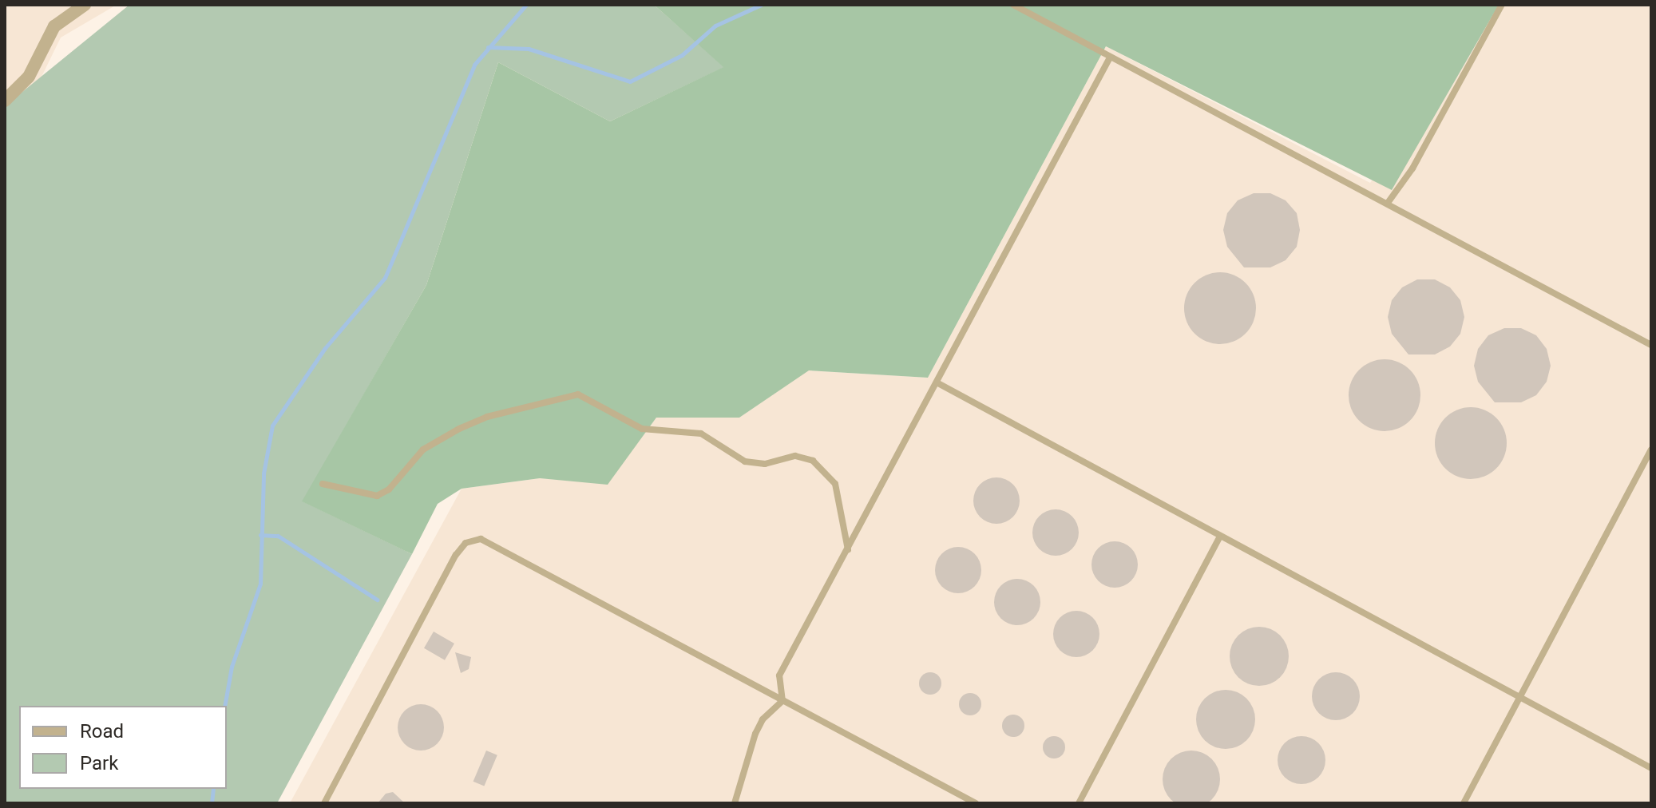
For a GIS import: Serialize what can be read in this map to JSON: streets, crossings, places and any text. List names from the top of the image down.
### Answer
{
  "legend": ["Road", "Park"]
}
